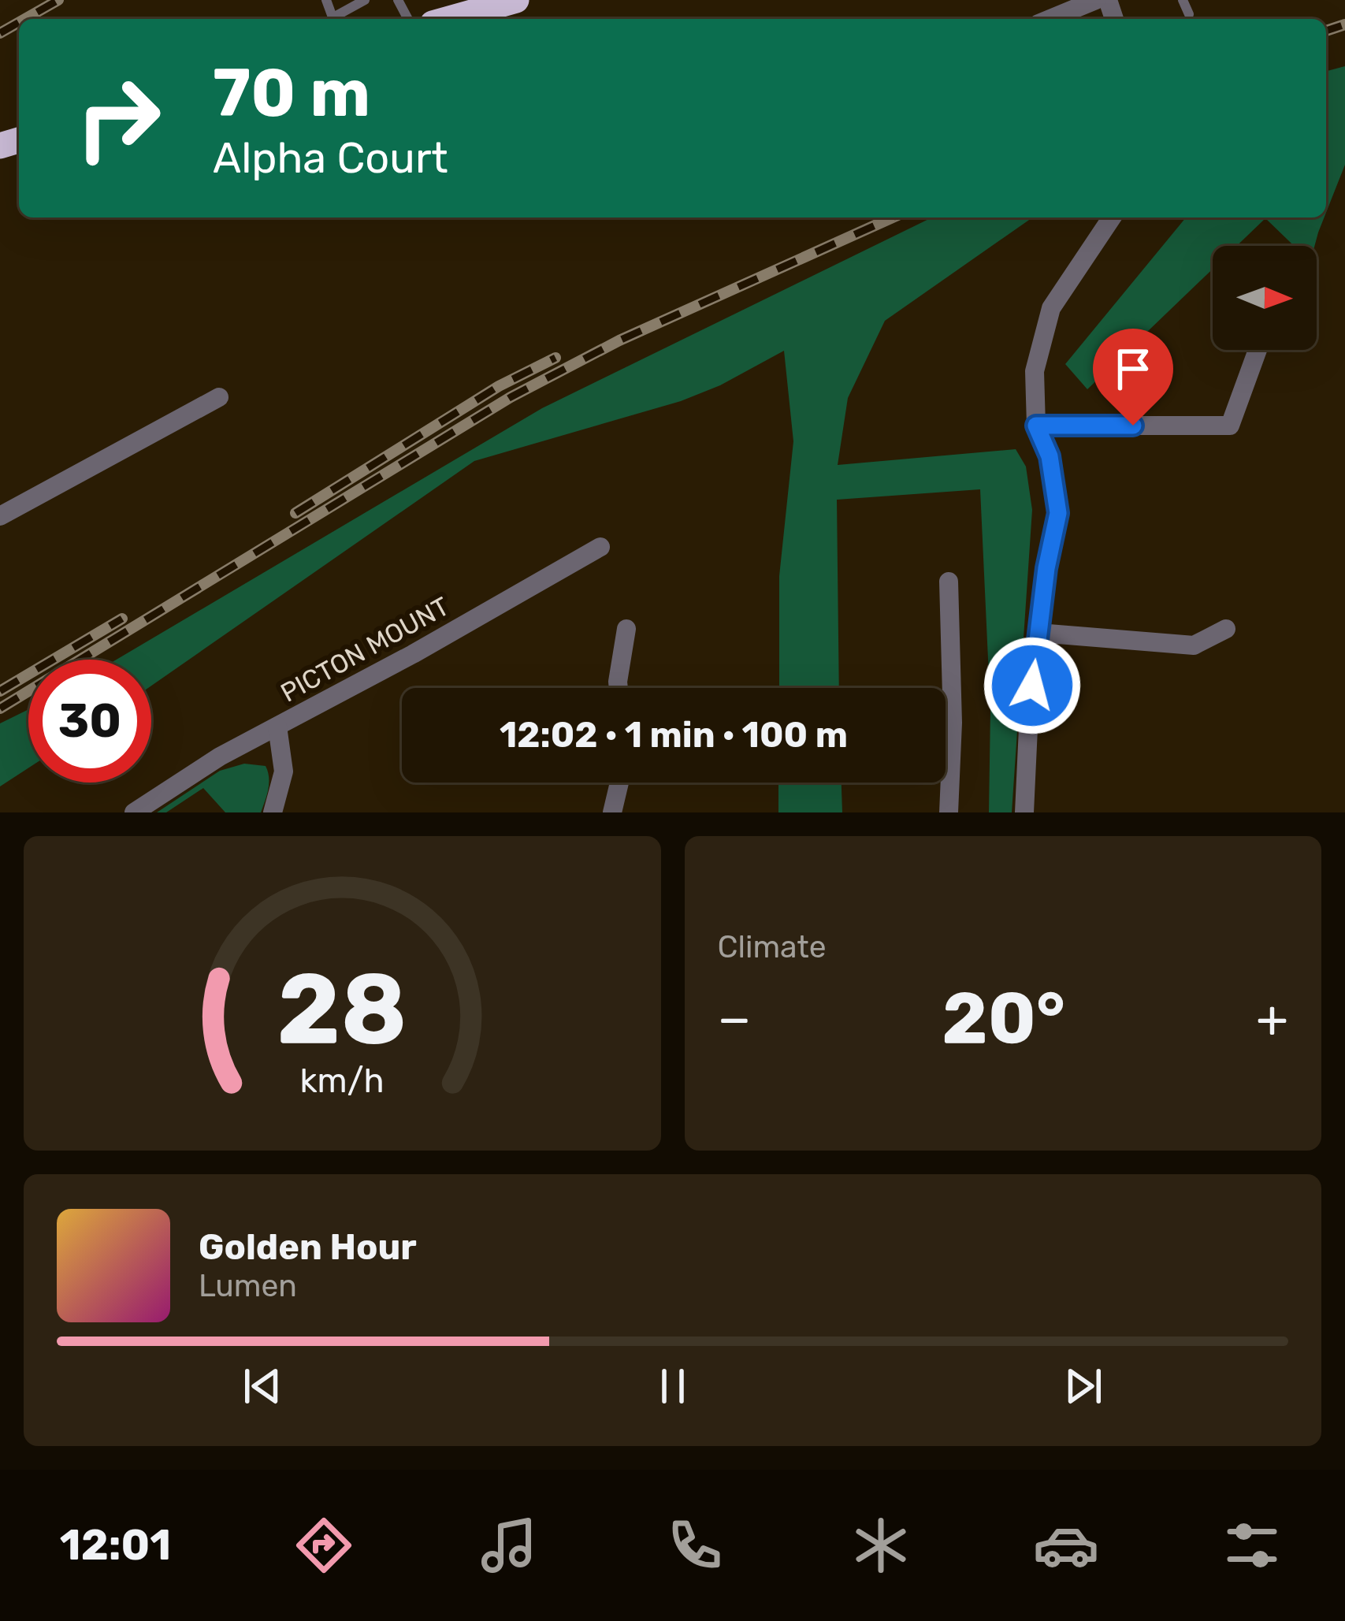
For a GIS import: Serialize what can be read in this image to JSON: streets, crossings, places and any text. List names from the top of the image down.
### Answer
{
  "streets": {
    "street": ["PICTON MOUNT"]
  },
  "north": "right",
  "page": {
    "turn": ["70 m", "Alpha Court"],
    "limit": "30",
    "trip": "12:02 · 1 min · 100 m",
    "tile": "Climate",
    "heat": ["−", "20°", "+"],
    "song": ["Golden Hour", "Lumen"],
    "tabs": "12:01",
    "gauge": ["28", "km/h"]
  }
}
